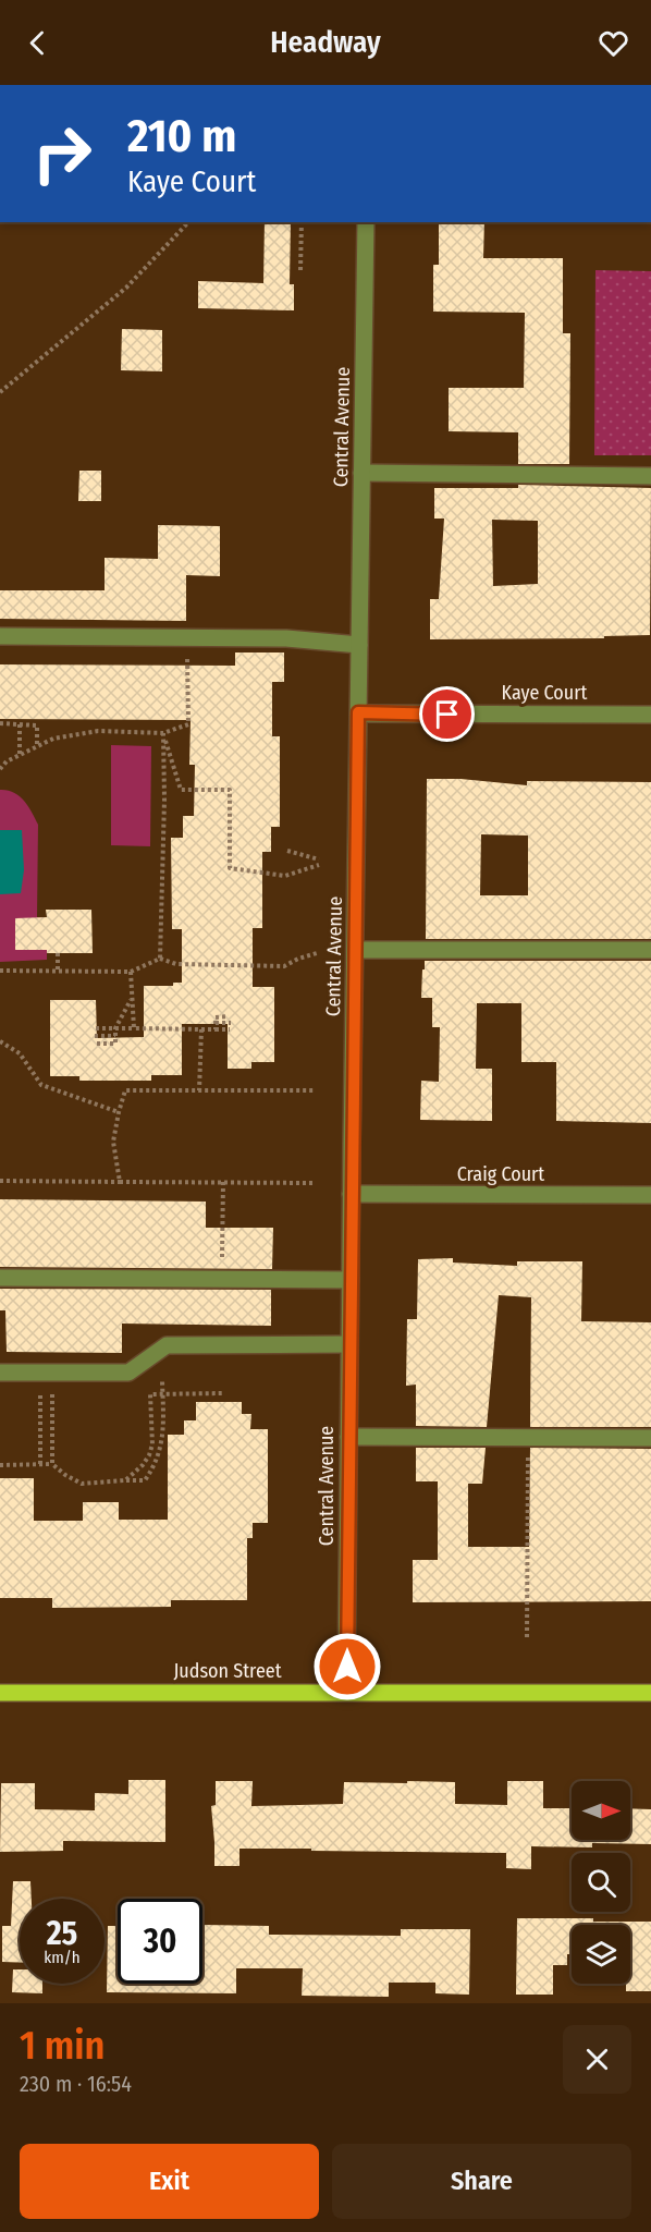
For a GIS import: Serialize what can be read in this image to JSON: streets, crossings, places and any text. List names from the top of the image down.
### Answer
{
  "streets": {
    "main road": ["Judson Street"],
    "street": ["Central Avenue", "Kaye Court", "Craig Court"]
  },
  "crossings": [
    ["Central Avenue", "Kaye Court"],
    ["Central Avenue", "Craig Court"],
    ["Central Avenue", "Judson Street"]
  ],
  "north": "right",
  "page": {
    "header": "Headway",
    "turn": ["210 m", "Kaye Court"],
    "speed": "25 km/h",
    "limit": "30",
    "heading": ["1 min", "230 m · 16:54"],
    "buttons": ["Exit", "Share"]
  }
}
